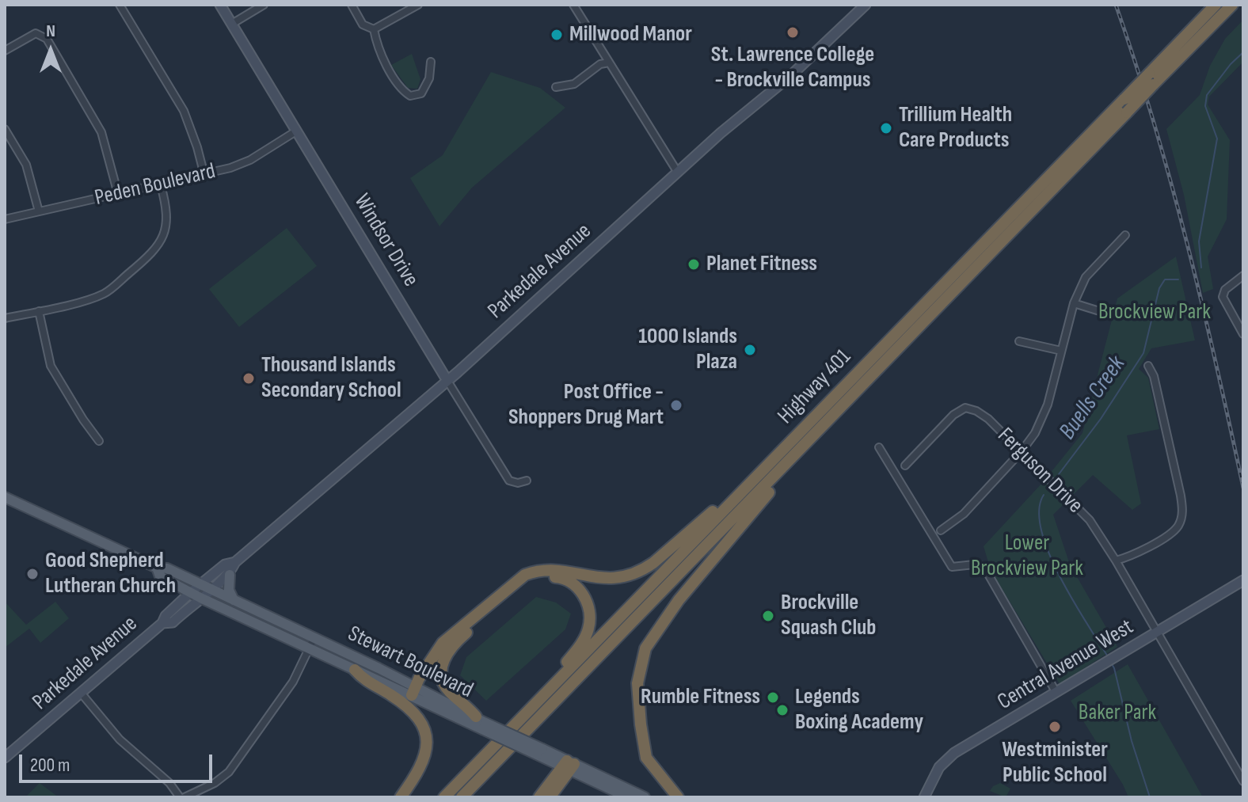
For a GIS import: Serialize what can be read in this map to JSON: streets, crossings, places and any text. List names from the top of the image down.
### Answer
{
  "streets": {
    "highway": ["Highway 401"],
    "main road": ["Stewart Boulevard"],
    "street": [
      "Peden Boulevard",
      "Windsor Drive",
      "Parkedale Avenue",
      "Ferguson Drive",
      "Central Avenue West"
    ]
  },
  "crossings": [
    ["Peden Boulevard", "Windsor Drive"],
    ["Windsor Drive", "Parkedale Avenue"],
    ["Parkedale Avenue", "Stewart Boulevard"],
    ["Ferguson Drive", "Central Avenue West"]
  ],
  "water": ["Buells Creek"],
  "parks": ["Brockview Park", "Lower Brockview Park", "Baker Park"],
  "places": [
    "St. Lawrence College - Brockville Campus",
    "Millwood Manor",
    "Trillium Health Care Products",
    "Planet Fitness",
    "1000 Islands Plaza",
    "Thousand Islands Secondary School",
    "Post Office - Shoppers Drug Mart",
    "Good Shepherd Lutheran Church",
    "Brockville Squash Club",
    "Rumble Fitness",
    "Legends Boxing Academy",
    "Westminister Public School"
  ],
  "scale_bar": "200 m",
  "north": "top"
}
